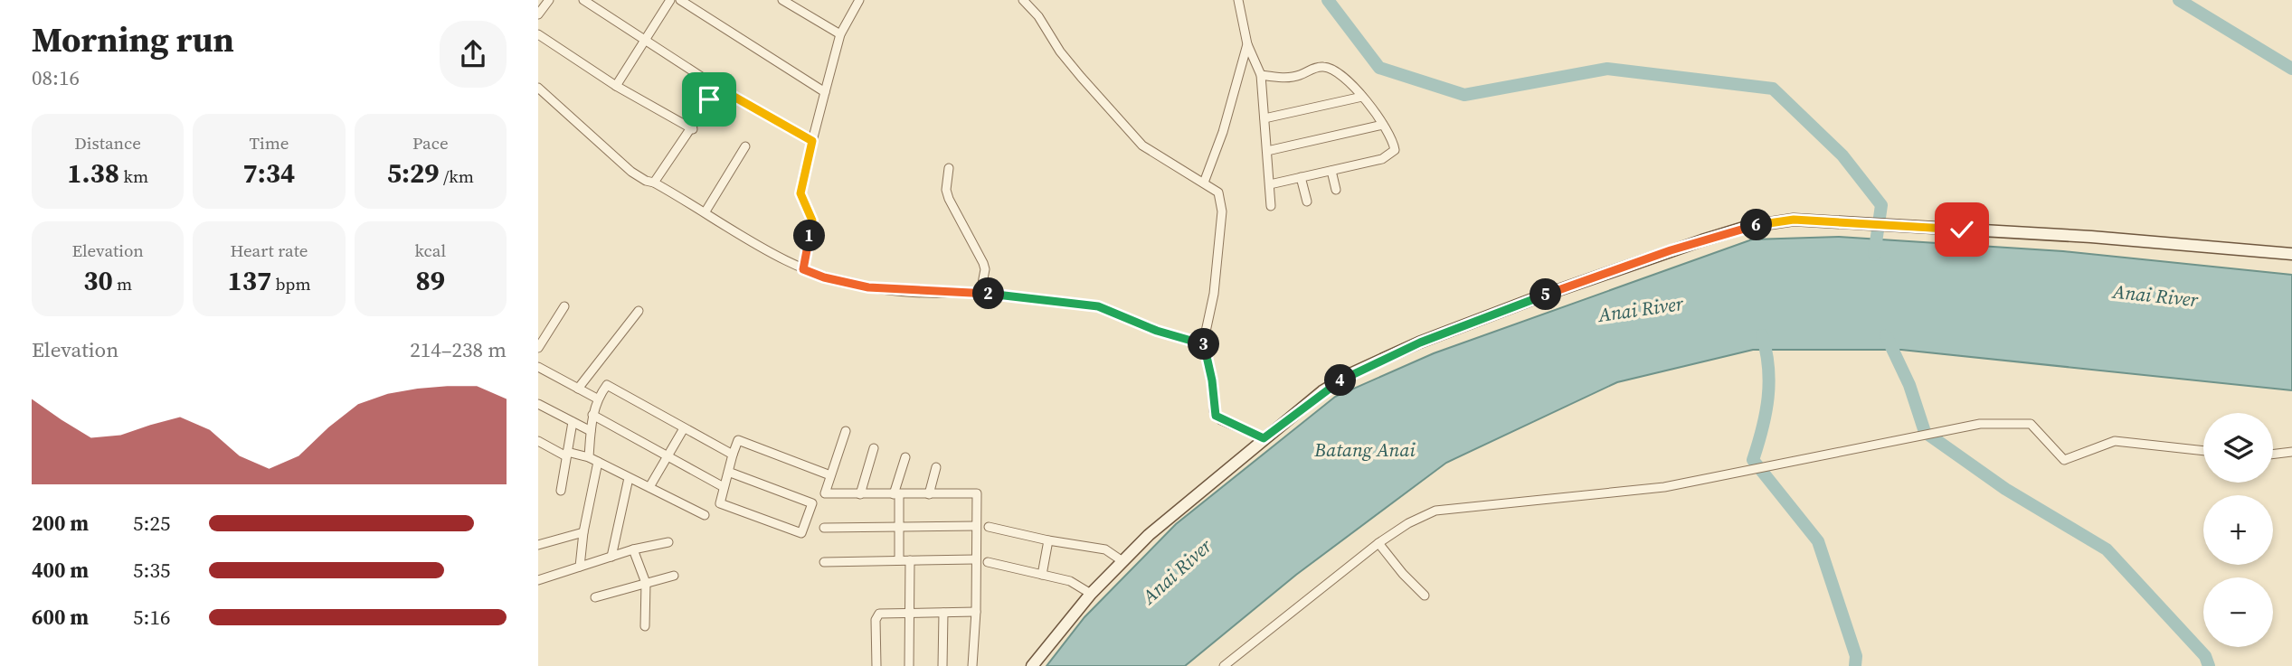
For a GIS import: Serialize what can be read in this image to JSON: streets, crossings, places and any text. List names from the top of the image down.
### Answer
{
  "water": ["Anai River", "Batang Anai"],
  "page": {
    "heading": ["Morning run", "08:16"],
    "stats": [
      ["Distance", "1.38 km"],
      ["Time", "7:34"],
      ["Pace", "5:29 /km"],
      ["Elevation", "30 m"],
      ["Heart rate", "137 bpm"],
      ["kcal", "89"]
    ],
    "pins": [
      "6",
      "1",
      "2",
      "5",
      "3",
      "4"
    ],
    "chart": ["Elevation", "214–238 m"],
    "map_buttons": ["+", "−"],
    "list": [
      {
        "name": "200 m",
        "note": "5:25"
      },
      {
        "name": "400 m",
        "note": "5:35"
      },
      {
        "name": "600 m",
        "note": "5:16"
      }
    ]
  }
}
